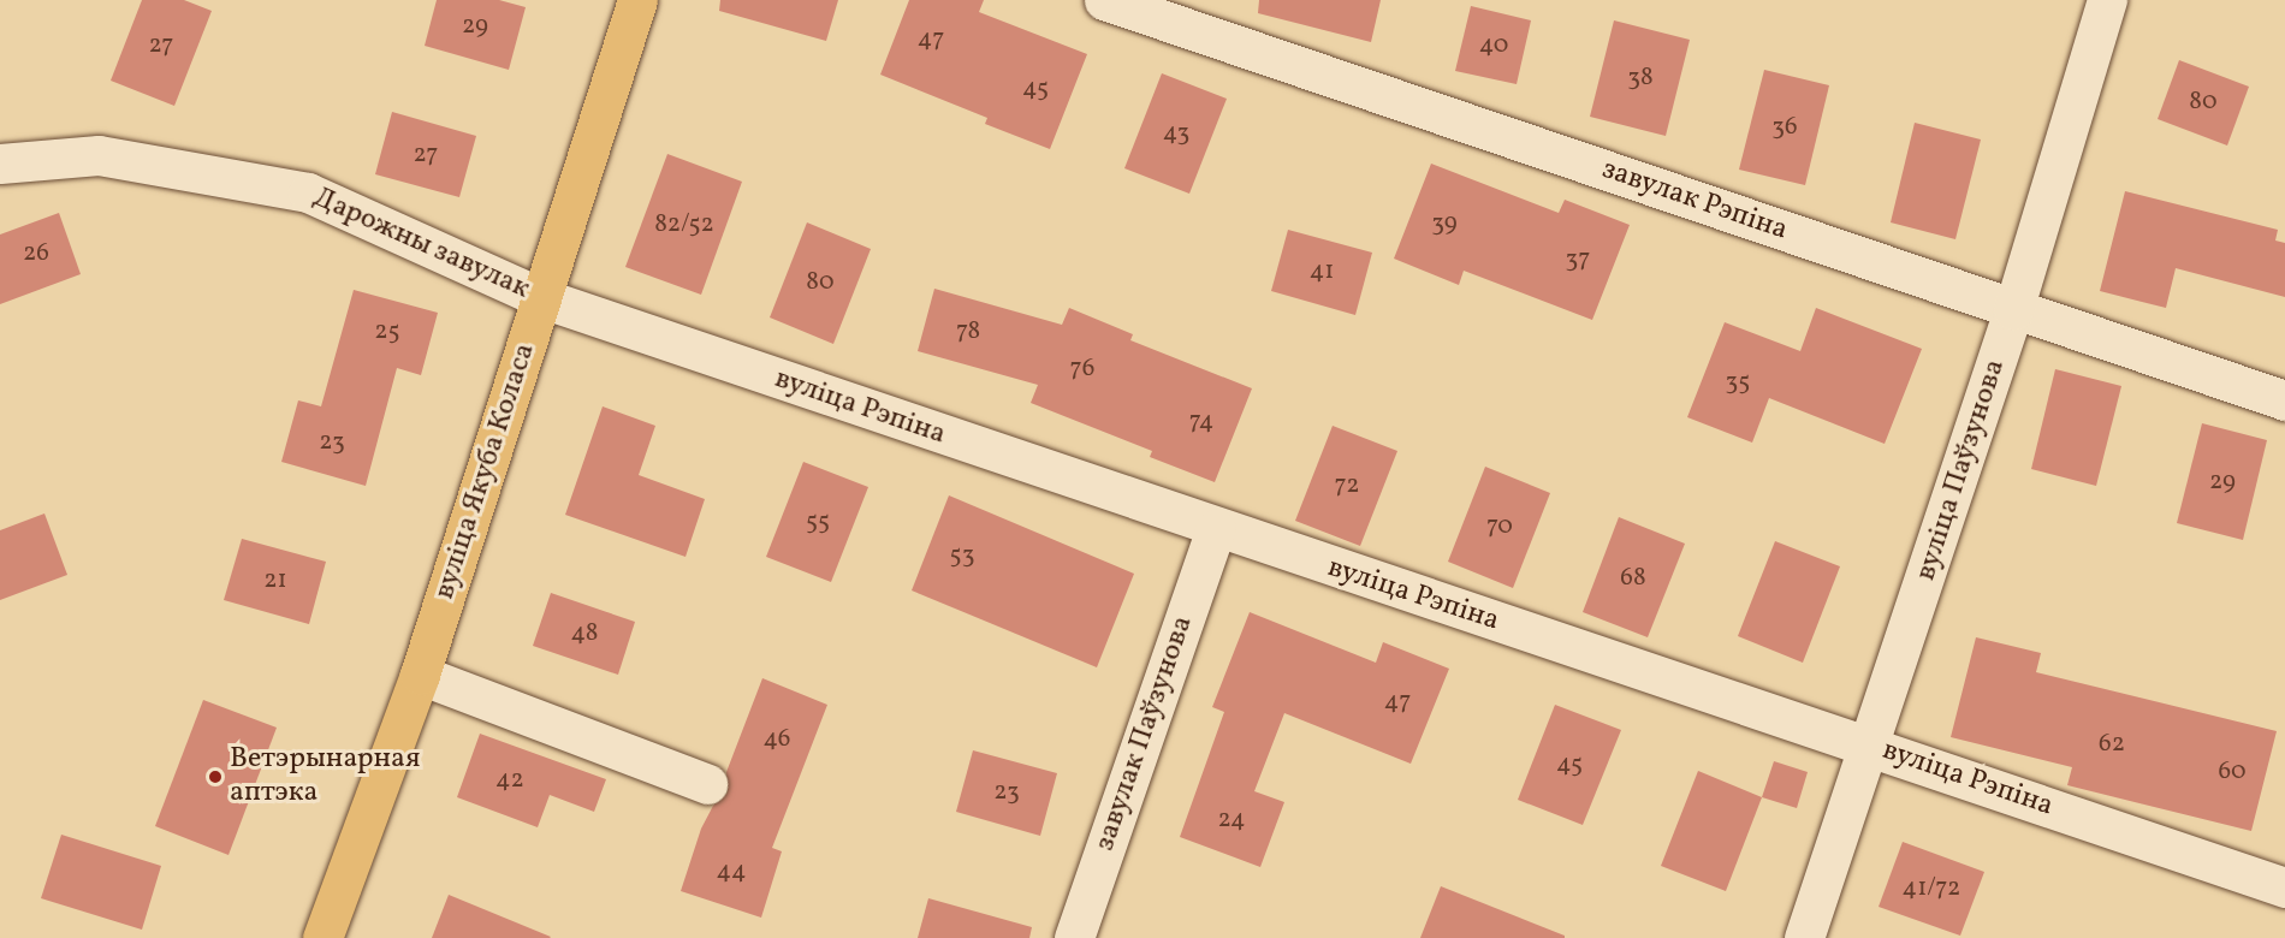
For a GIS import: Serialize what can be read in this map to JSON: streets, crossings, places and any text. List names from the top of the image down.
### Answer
{
  "streets": {
    "main road": ["вуліца Якуба Коласа"],
    "street": [
      "завулак Рэпіна",
      "Дарожны завулак",
      "вуліца Рэпіна",
      "вуліца Паўзунова",
      "завулак Паўзунова"
    ]
  },
  "crossings": [
    ["завулак Рэпіна", "вуліца Паўзунова"],
    ["Дарожны завулак", "вуліца Рэпіна"],
    ["Дарожны завулак", "вуліца Якуба Коласа"],
    ["вуліца Рэпіна", "вуліца Паўзунова"],
    ["вуліца Рэпіна", "вуліца Якуба Коласа"],
    ["вуліца Рэпіна", "завулак Паўзунова"]
  ],
  "places": ["Ветэрынарная аптэка"],
  "house_numbers": [
    "29",
    "47",
    "27",
    "40",
    "38",
    "45",
    "80",
    "36",
    "43",
    "27",
    "39",
    "82/52",
    "26",
    "37",
    "41",
    "80",
    "25",
    "78",
    "76",
    "35",
    "74",
    "23",
    "29",
    "72",
    "55",
    "70",
    "53",
    "68",
    "21",
    "48",
    "47",
    "46",
    "62",
    "45",
    "60",
    "42",
    "23",
    "24",
    "44",
    "41/72"
  ]
}
